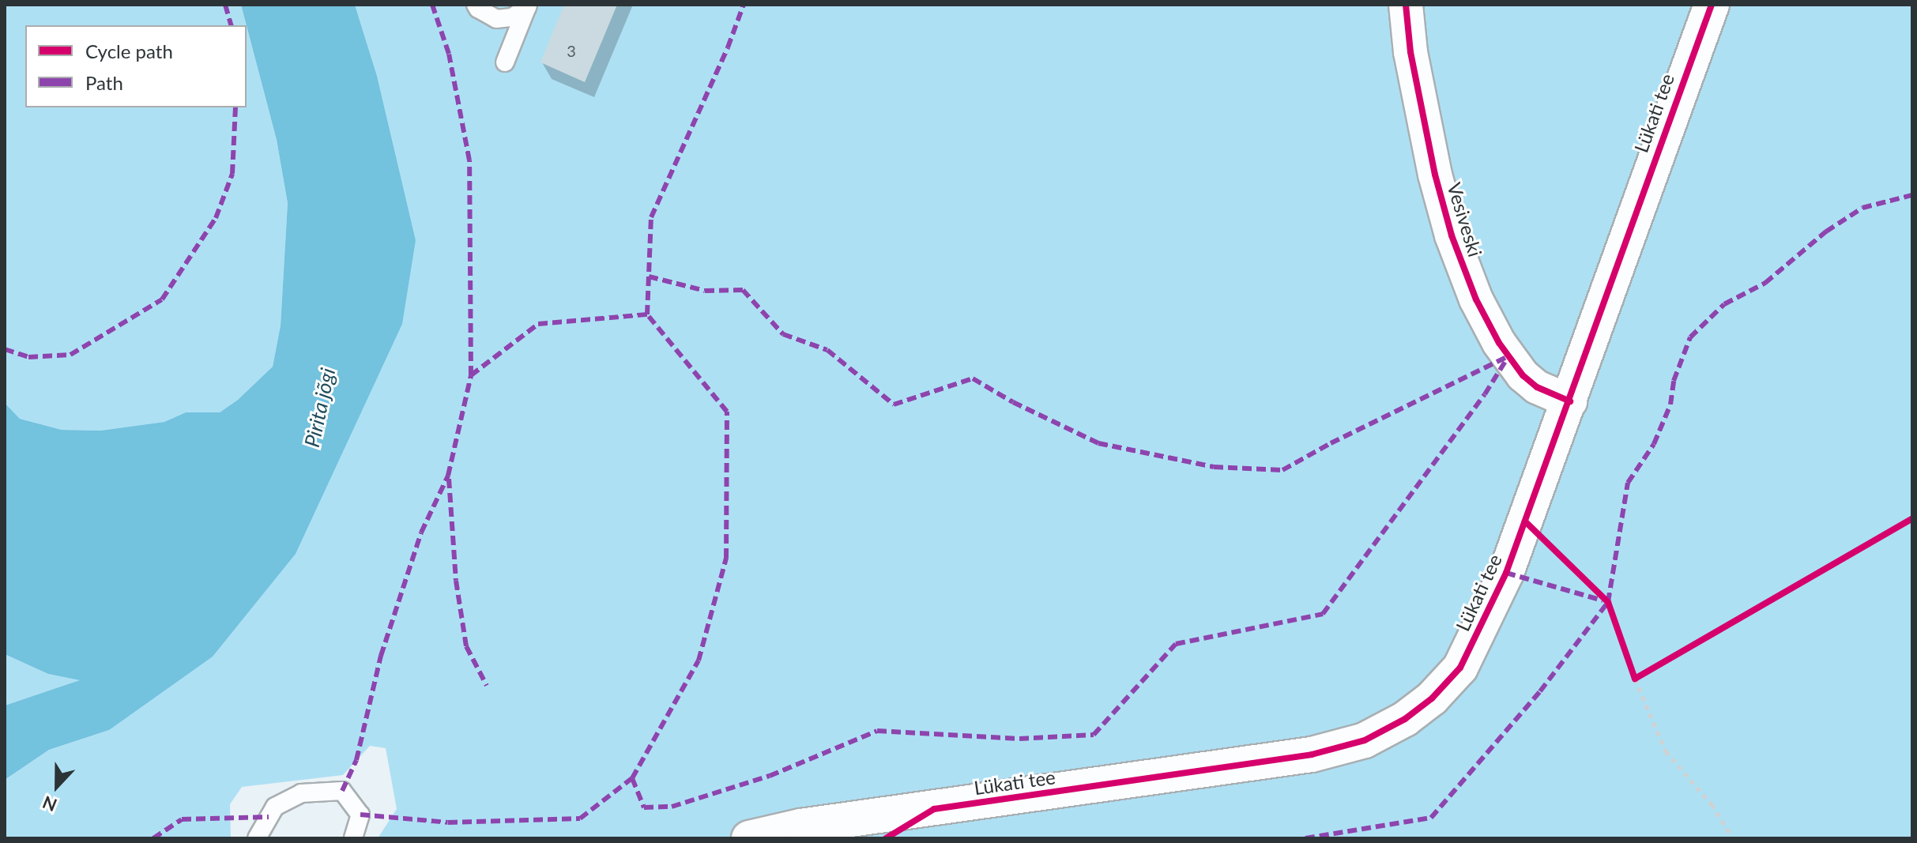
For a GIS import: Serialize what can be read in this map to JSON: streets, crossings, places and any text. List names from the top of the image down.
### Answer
{
  "streets": {
    "main road": ["Lükati tee"],
    "street": ["Vesiveski"]
  },
  "crossings": [
    ["Lükati tee", "Vesiveski"]
  ],
  "water": ["Pirita jõgi"],
  "house_numbers": ["3"],
  "legend": ["Cycle path", "Path"],
  "north": "bottom"
}
